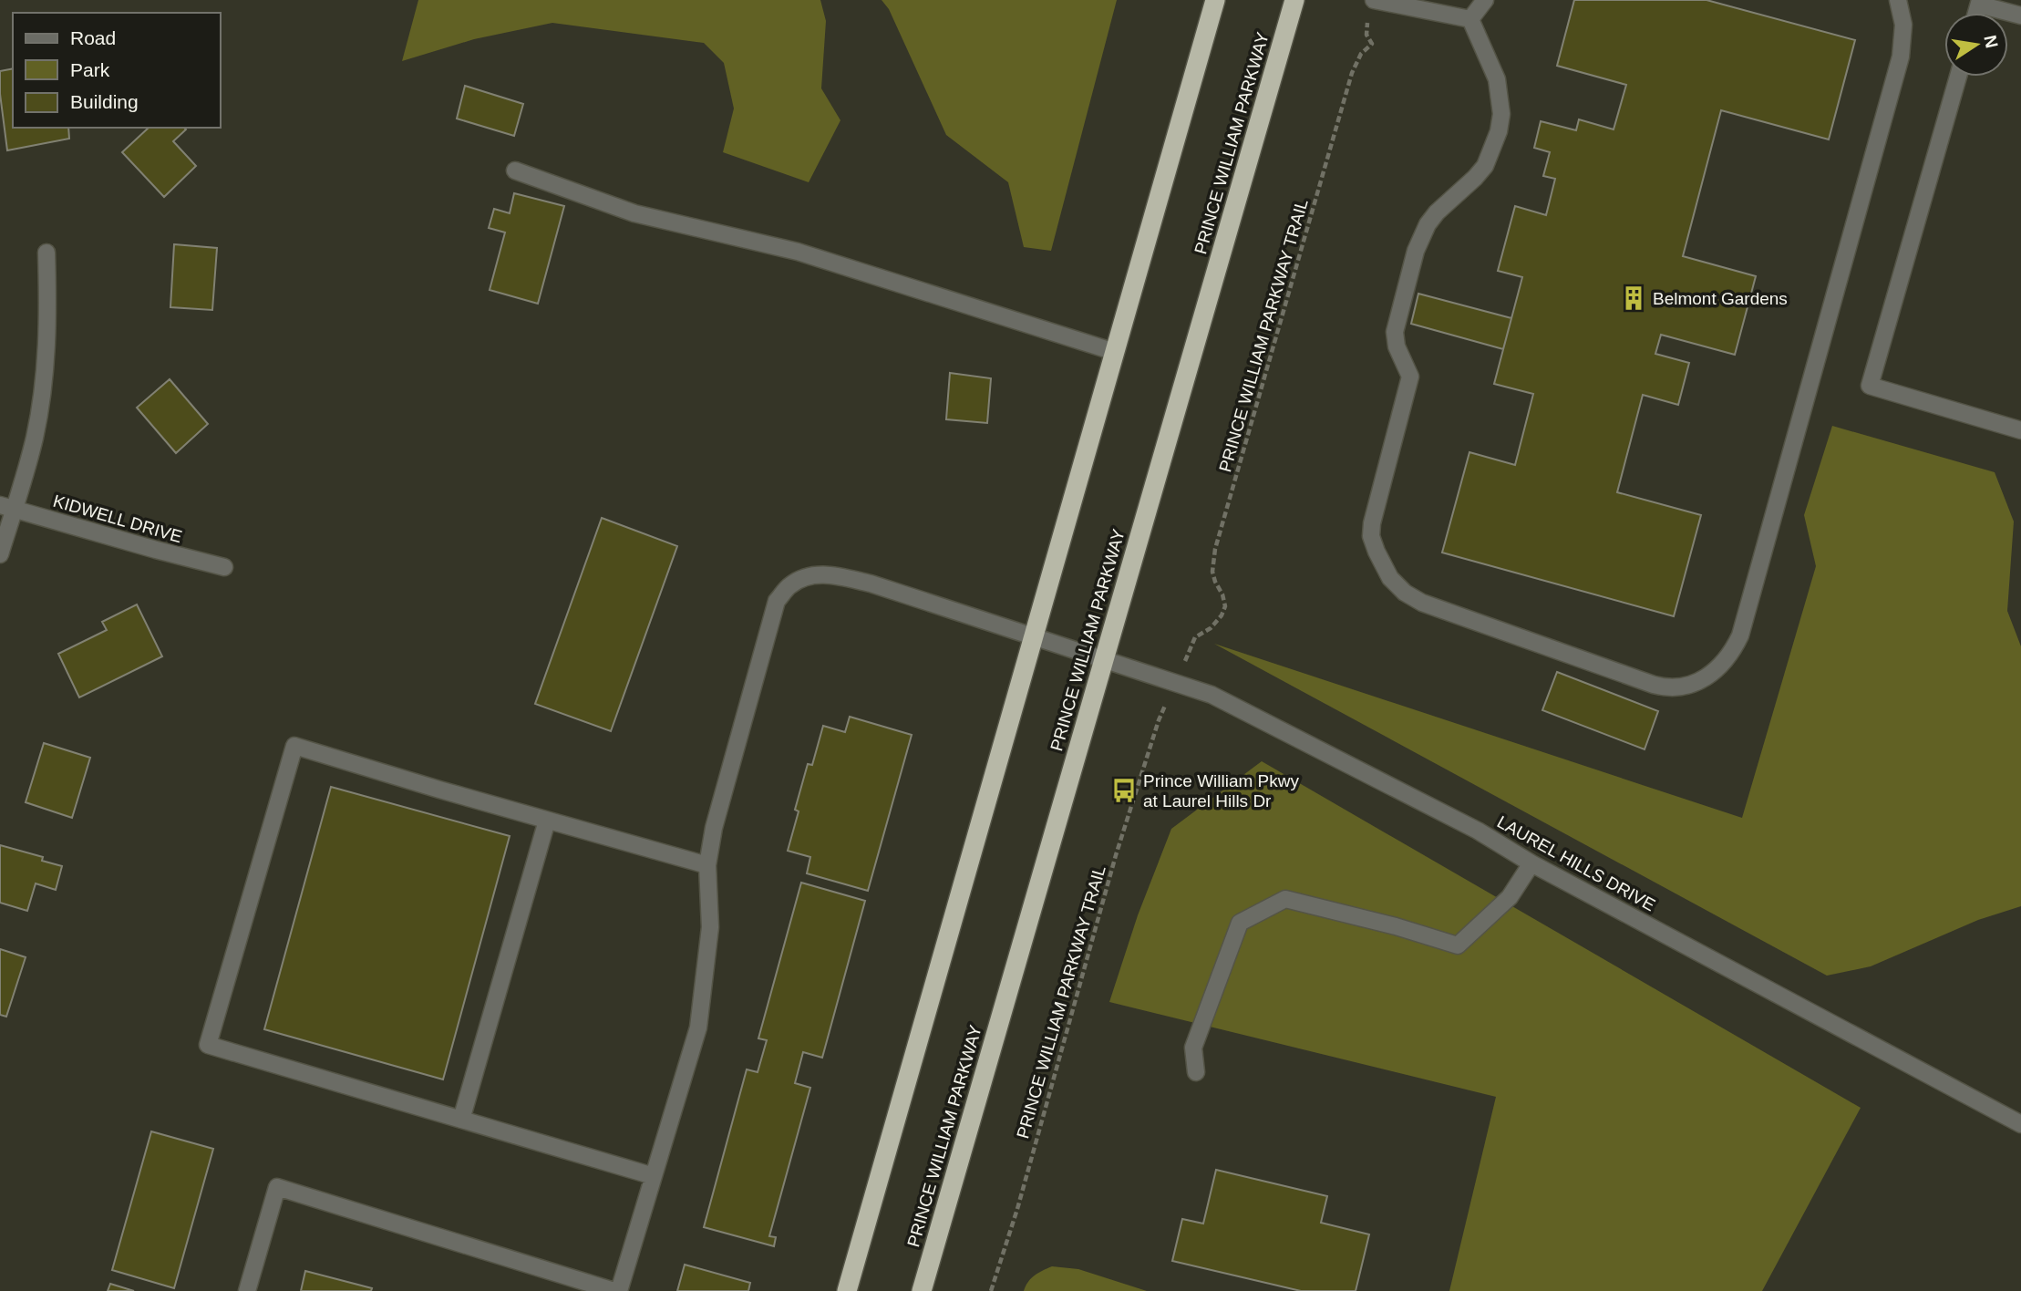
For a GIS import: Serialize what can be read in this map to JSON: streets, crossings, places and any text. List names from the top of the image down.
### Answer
{
  "streets": {
    "highway": ["PRINCE WILLIAM PARKWAY"],
    "street": ["KIDWELL DRIVE", "LAUREL HILLS DRIVE"],
    "path": ["PRINCE WILLIAM PARKWAY TRAIL"]
  },
  "crossings": [
    ["PRINCE WILLIAM PARKWAY", "LAUREL HILLS DRIVE"]
  ],
  "places": {
    "building": ["Belmont Gardens"],
    "bus stop": ["Prince William Pkwy at Laurel Hills Dr"]
  },
  "legend": ["Road", "Park", "Building"],
  "north": "right"
}
